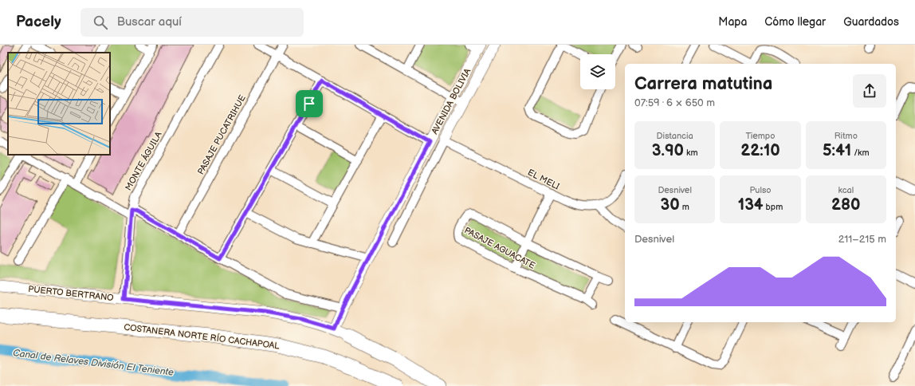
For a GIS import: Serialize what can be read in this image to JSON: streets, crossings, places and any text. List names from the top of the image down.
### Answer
{
  "streets": {
    "main road": ["COSTANERA NORTE RÍO CACHAPOAL"],
    "street": [
      "AVENIDA BOLIVIA",
      "PASAJE PUCATRIHUE",
      "MONTE ÁGUILA",
      "EL MELI",
      "PASAJE AGUACATE",
      "PUERTO BERTRANO"
    ]
  },
  "crossings": [
    ["AVENIDA BOLIVIA", "EL MELI"],
    ["AVENIDA BOLIVIA", "PUERTO BERTRANO"],
    ["MONTE ÁGUILA", "PUERTO BERTRANO"]
  ],
  "water": ["Canal de Relaves División El Teniente"],
  "page": {
    "header": "Pacely",
    "search": "Buscar aquí",
    "nav": ["Mapa", "Cómo llegar", "Guardados"],
    "heading": ["Carrera matutina", "07:59 · 6 × 650 m"],
    "stats": [
      ["Distancia", "3.90 km"],
      ["Tiempo", "22:10"],
      ["Ritmo", "5:41 /km"],
      ["Desnivel", "30 m"],
      ["Pulso", "134 bpm"],
      ["kcal", "280"]
    ],
    "chart": ["Desnivel", "211–215 m"]
  }
}
